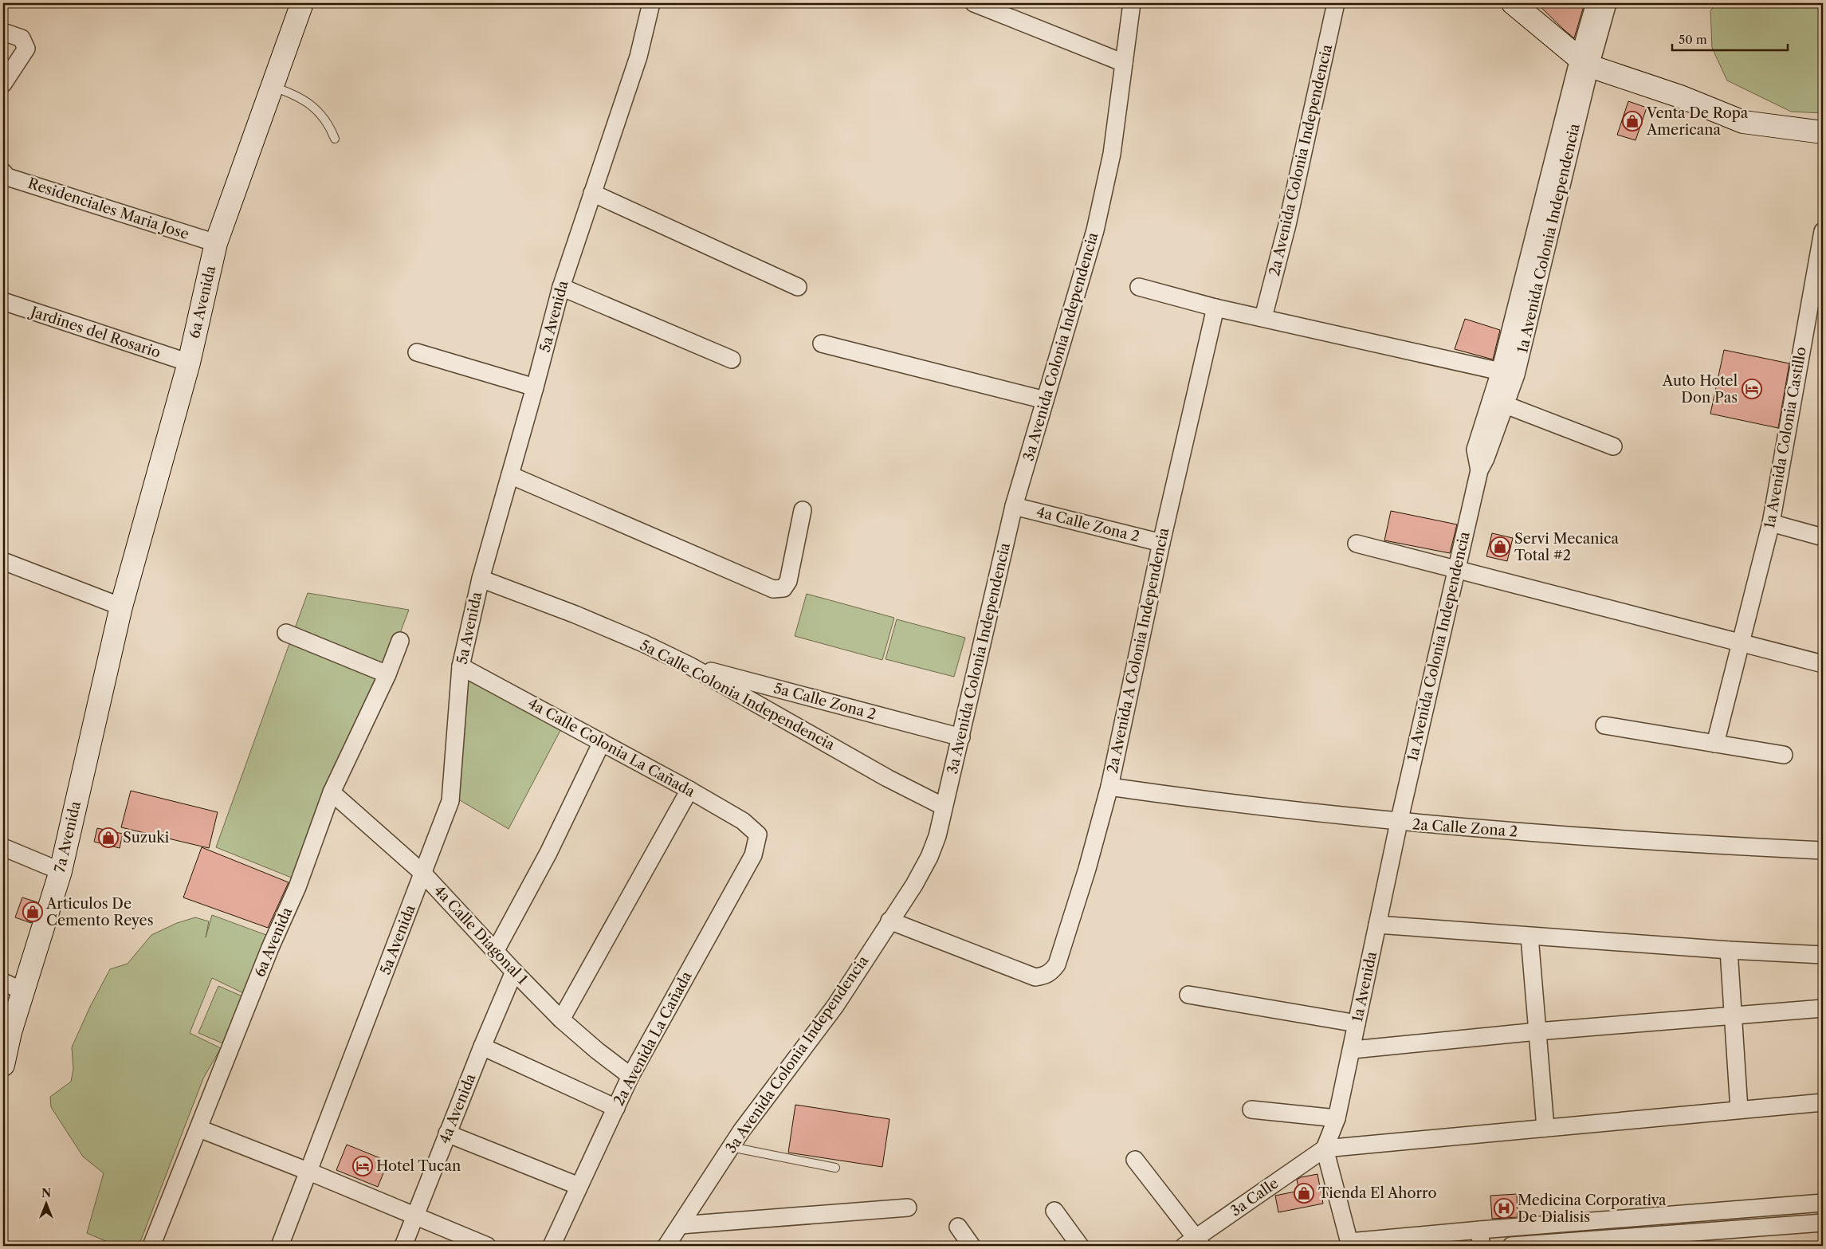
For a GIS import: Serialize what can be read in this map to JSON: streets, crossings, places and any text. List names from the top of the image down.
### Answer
{
  "streets": {
    "street": [
      "2a Avenida Colonia Independencia",
      "Residenciales Maria Jose",
      "1a Avenida Colonia Independencia",
      "6a Avenida",
      "5a Avenida",
      "Jardines del Rosario",
      "3a Avenida Colonia Independencia",
      "1a Avenida Colonia Castillo",
      "4a Calle Zona 2",
      "2a Avenida A Colonia Independencia",
      "5a Calle Colonia Independencia",
      "5a Calle Zona 2",
      "4a Calle Colonia La Cañada",
      "2a Calle Zona 2",
      "7a Avenida",
      "4a Calle Diagonal 1",
      "1a Avenida",
      "2a Avenida La Cañada",
      "4a Avenida",
      "3a Calle"
    ]
  },
  "crossings": [
    ["Residenciales Maria Jose", "6a Avenida"],
    ["1a Avenida Colonia Independencia", "2a Calle Zona 2"],
    ["1a Avenida Colonia Independencia", "1a Avenida"],
    ["6a Avenida", "Jardines del Rosario"],
    ["6a Avenida", "7a Avenida"],
    ["6a Avenida", "4a Calle Diagonal 1"],
    ["5a Avenida", "5a Calle Colonia Independencia"],
    ["5a Avenida", "4a Calle Colonia La Cañada"],
    ["5a Avenida", "4a Calle Diagonal 1"],
    ["3a Avenida Colonia Independencia", "4a Calle Zona 2"],
    ["3a Avenida Colonia Independencia", "2a Avenida A Colonia Independencia"],
    ["3a Avenida Colonia Independencia", "5a Calle Colonia Independencia"],
    ["3a Avenida Colonia Independencia", "5a Calle Zona 2"],
    ["4a Calle Zona 2", "2a Avenida A Colonia Independencia"],
    ["2a Avenida A Colonia Independencia", "2a Calle Zona 2"],
    ["5a Calle Colonia Independencia", "5a Calle Zona 2"],
    ["4a Calle Colonia La Cañada", "2a Avenida La Cañada"],
    ["2a Calle Zona 2", "1a Avenida"],
    ["4a Calle Diagonal 1", "2a Avenida La Cañada"],
    ["4a Calle Diagonal 1", "4a Avenida"],
    ["1a Avenida", "3a Calle"]
  ],
  "places": {
    "shop": [
      "Venta De Ropa Americana",
      "Servi Mecanica Total #2",
      "Suzuki",
      "Articulos De Cemento Reyes",
      "Tienda El Ahorro"
    ],
    "hotel": ["Auto Hotel Don Pas", "Hotel Tucan"],
    "hospital": ["Medicina Corporativa De Dialisis"]
  },
  "scale_bar": "50 m",
  "north": "top"
}
